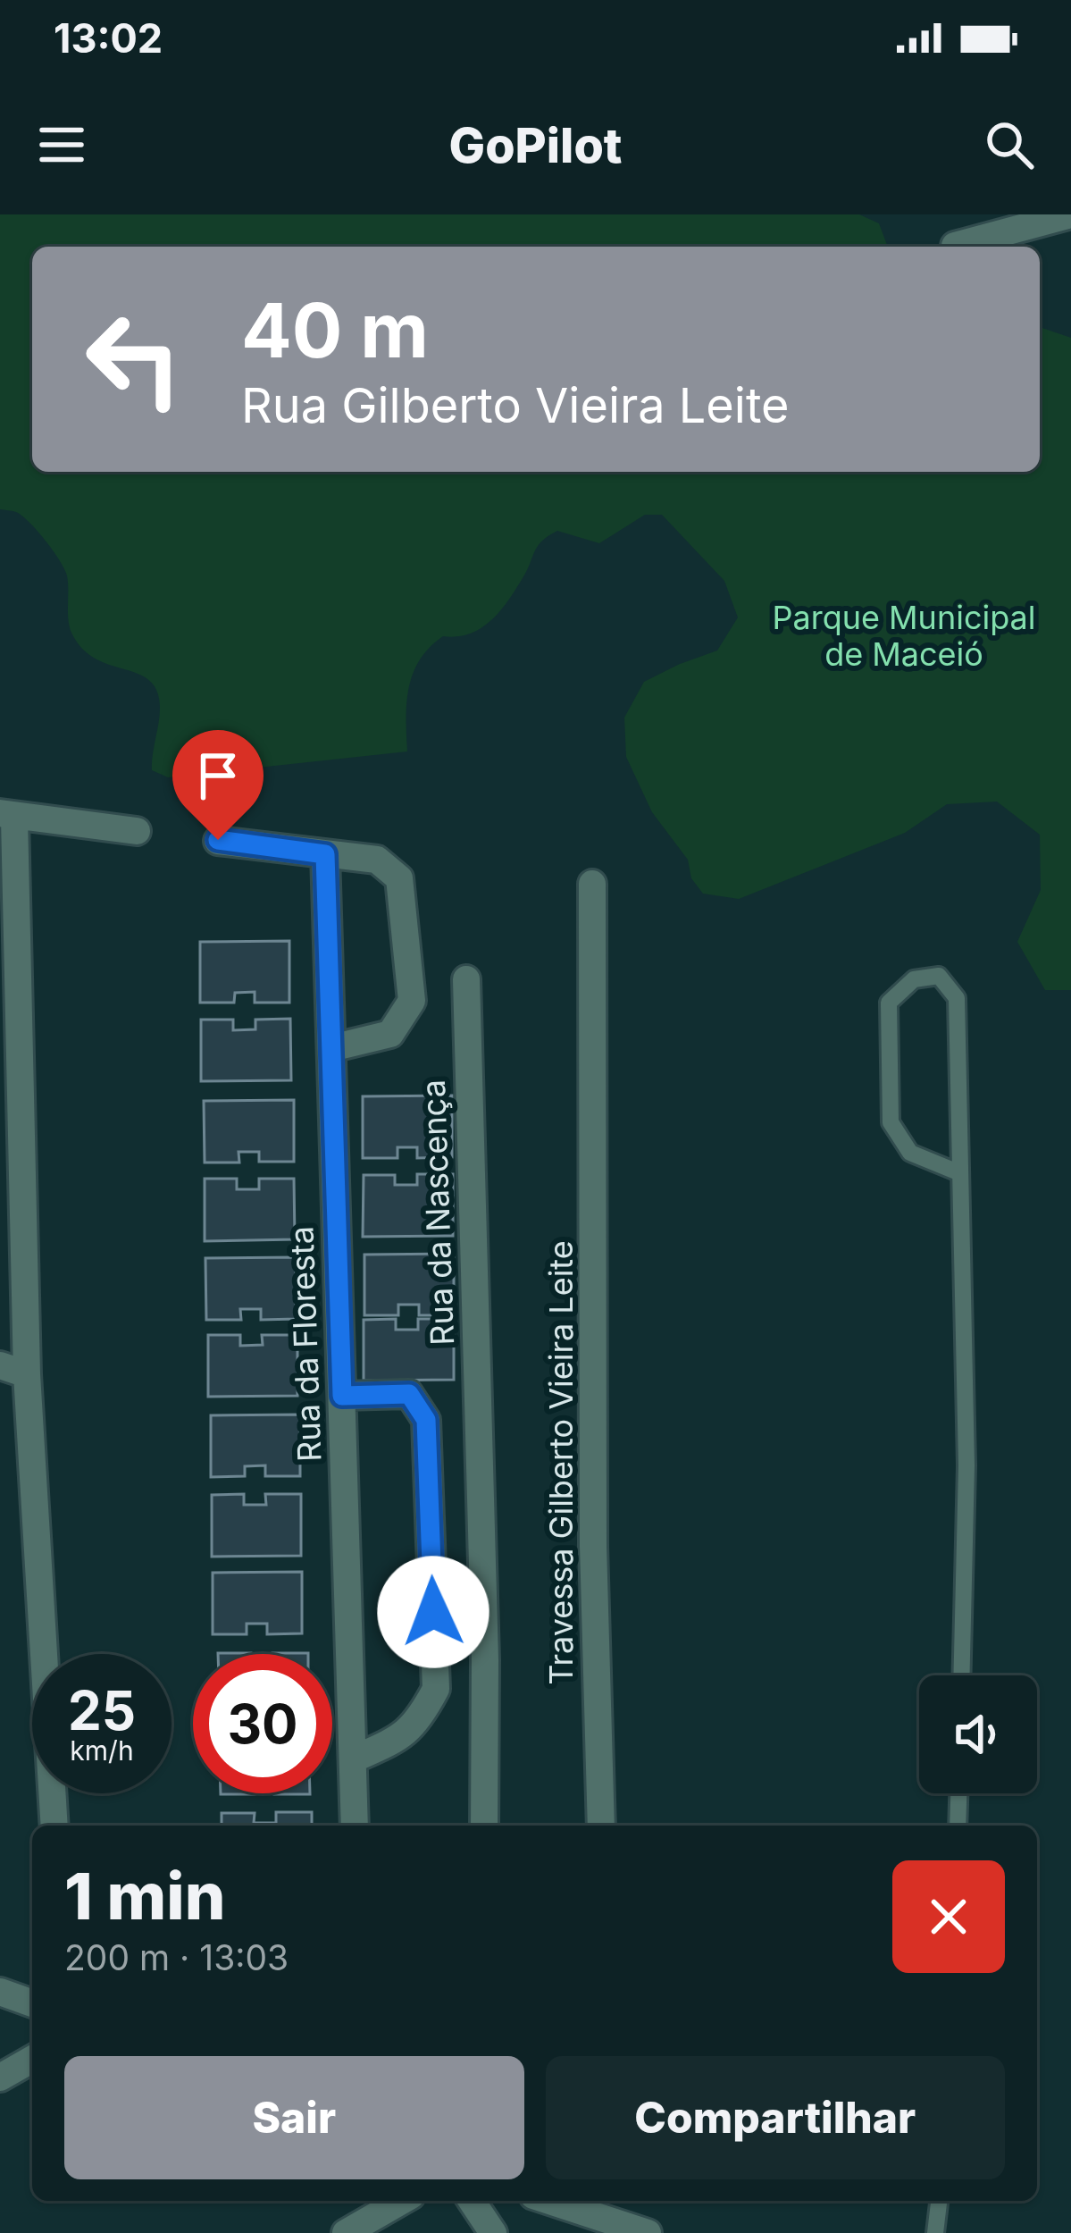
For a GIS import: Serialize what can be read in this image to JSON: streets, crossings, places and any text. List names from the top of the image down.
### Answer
{
  "streets": {
    "street": ["Rua da Nascença", "Rua da Floresta", "Travessa Gilberto Vieira Leite"]
  },
  "parks": ["Parque Municipal de Maceió"],
  "page": {
    "status": "13:02",
    "header": "GoPilot",
    "turn": ["40 m", "Rua Gilberto Vieira Leite"],
    "speed": "25 km/h",
    "limit": "30",
    "heading": ["1 min", "200 m · 13:03"],
    "buttons": ["Sair", "Compartilhar"]
  }
}
